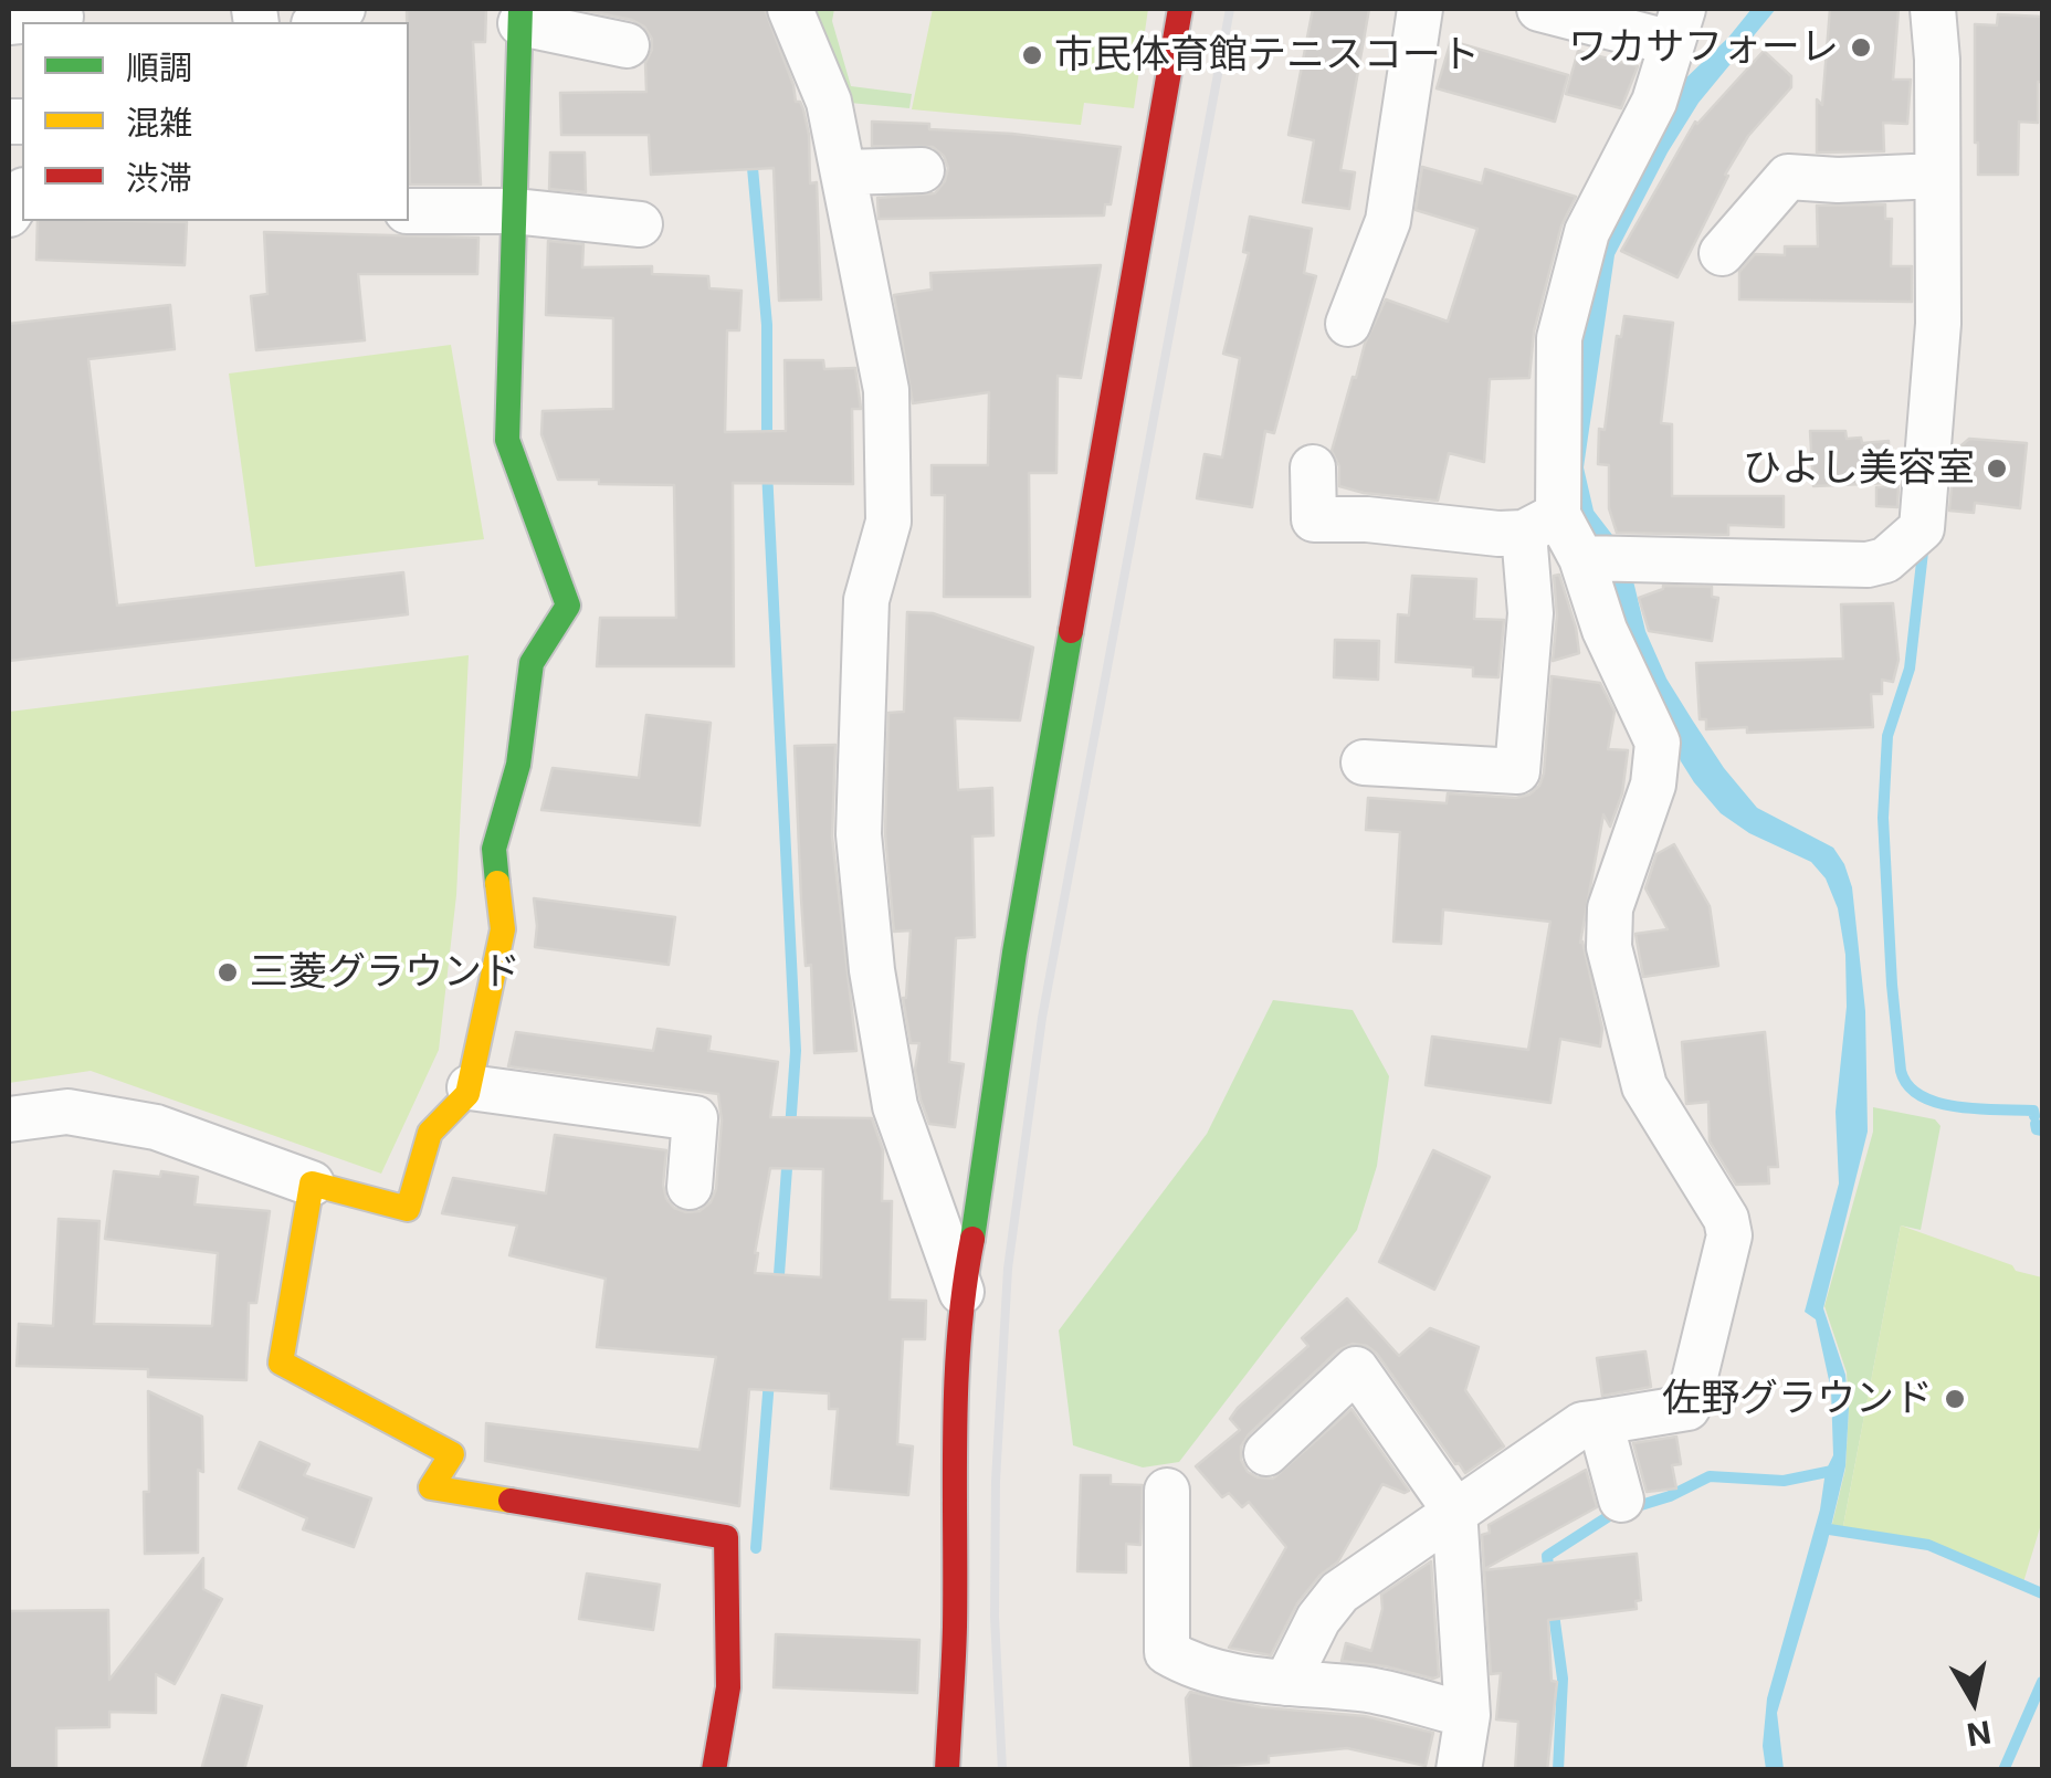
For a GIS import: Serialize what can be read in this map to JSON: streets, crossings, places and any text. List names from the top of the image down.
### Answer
{
  "places": [
    "ワカサフォーレ",
    "市民体育館テニスコート",
    "ひよし美容室",
    "三菱グラウンド",
    "佐野グラウンド"
  ],
  "legend": ["順調", "混雑", "渋滞"],
  "north": "bottom"
}
